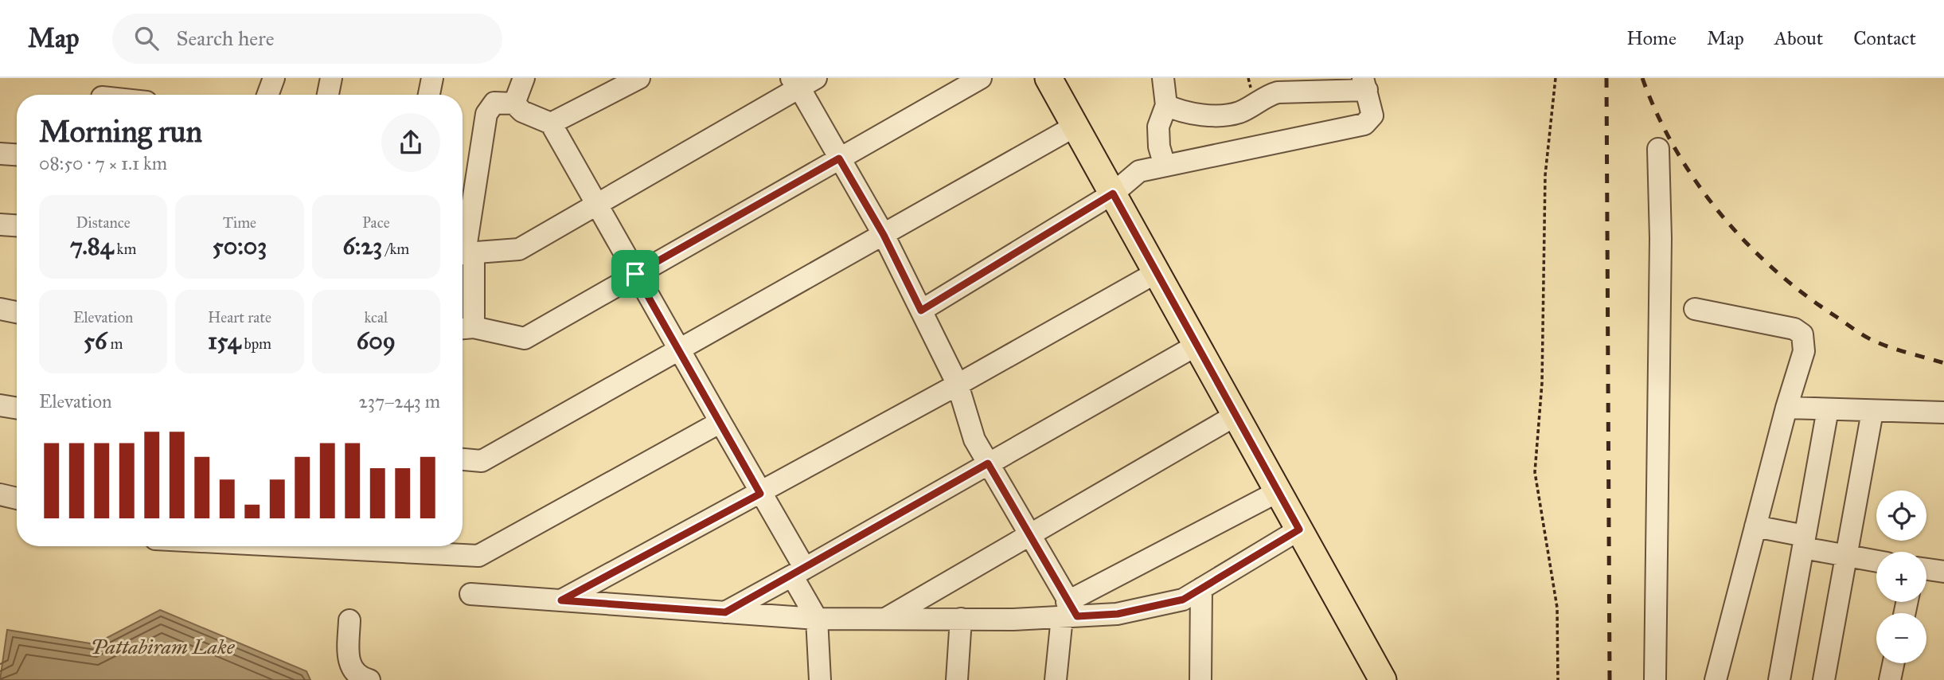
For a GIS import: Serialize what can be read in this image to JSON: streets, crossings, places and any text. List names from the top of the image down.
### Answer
{
  "water": ["Pattabiram Lake"],
  "page": {
    "header": "Map",
    "search": "Search here",
    "nav": [
      "Home",
      "Map",
      "About",
      "Contact"
    ],
    "heading": ["Morning run", "08:50 · 7 × 1.1 km"],
    "stats": [
      ["Distance", "7.84 km"],
      ["Time", "50:03"],
      ["Pace", "6:23 /km"],
      ["Elevation", "56 m"],
      ["Heart rate", "154 bpm"],
      ["kcal", "609"]
    ],
    "chart": ["Elevation", "237–243 m"],
    "map_buttons": ["+", "−"]
  }
}
